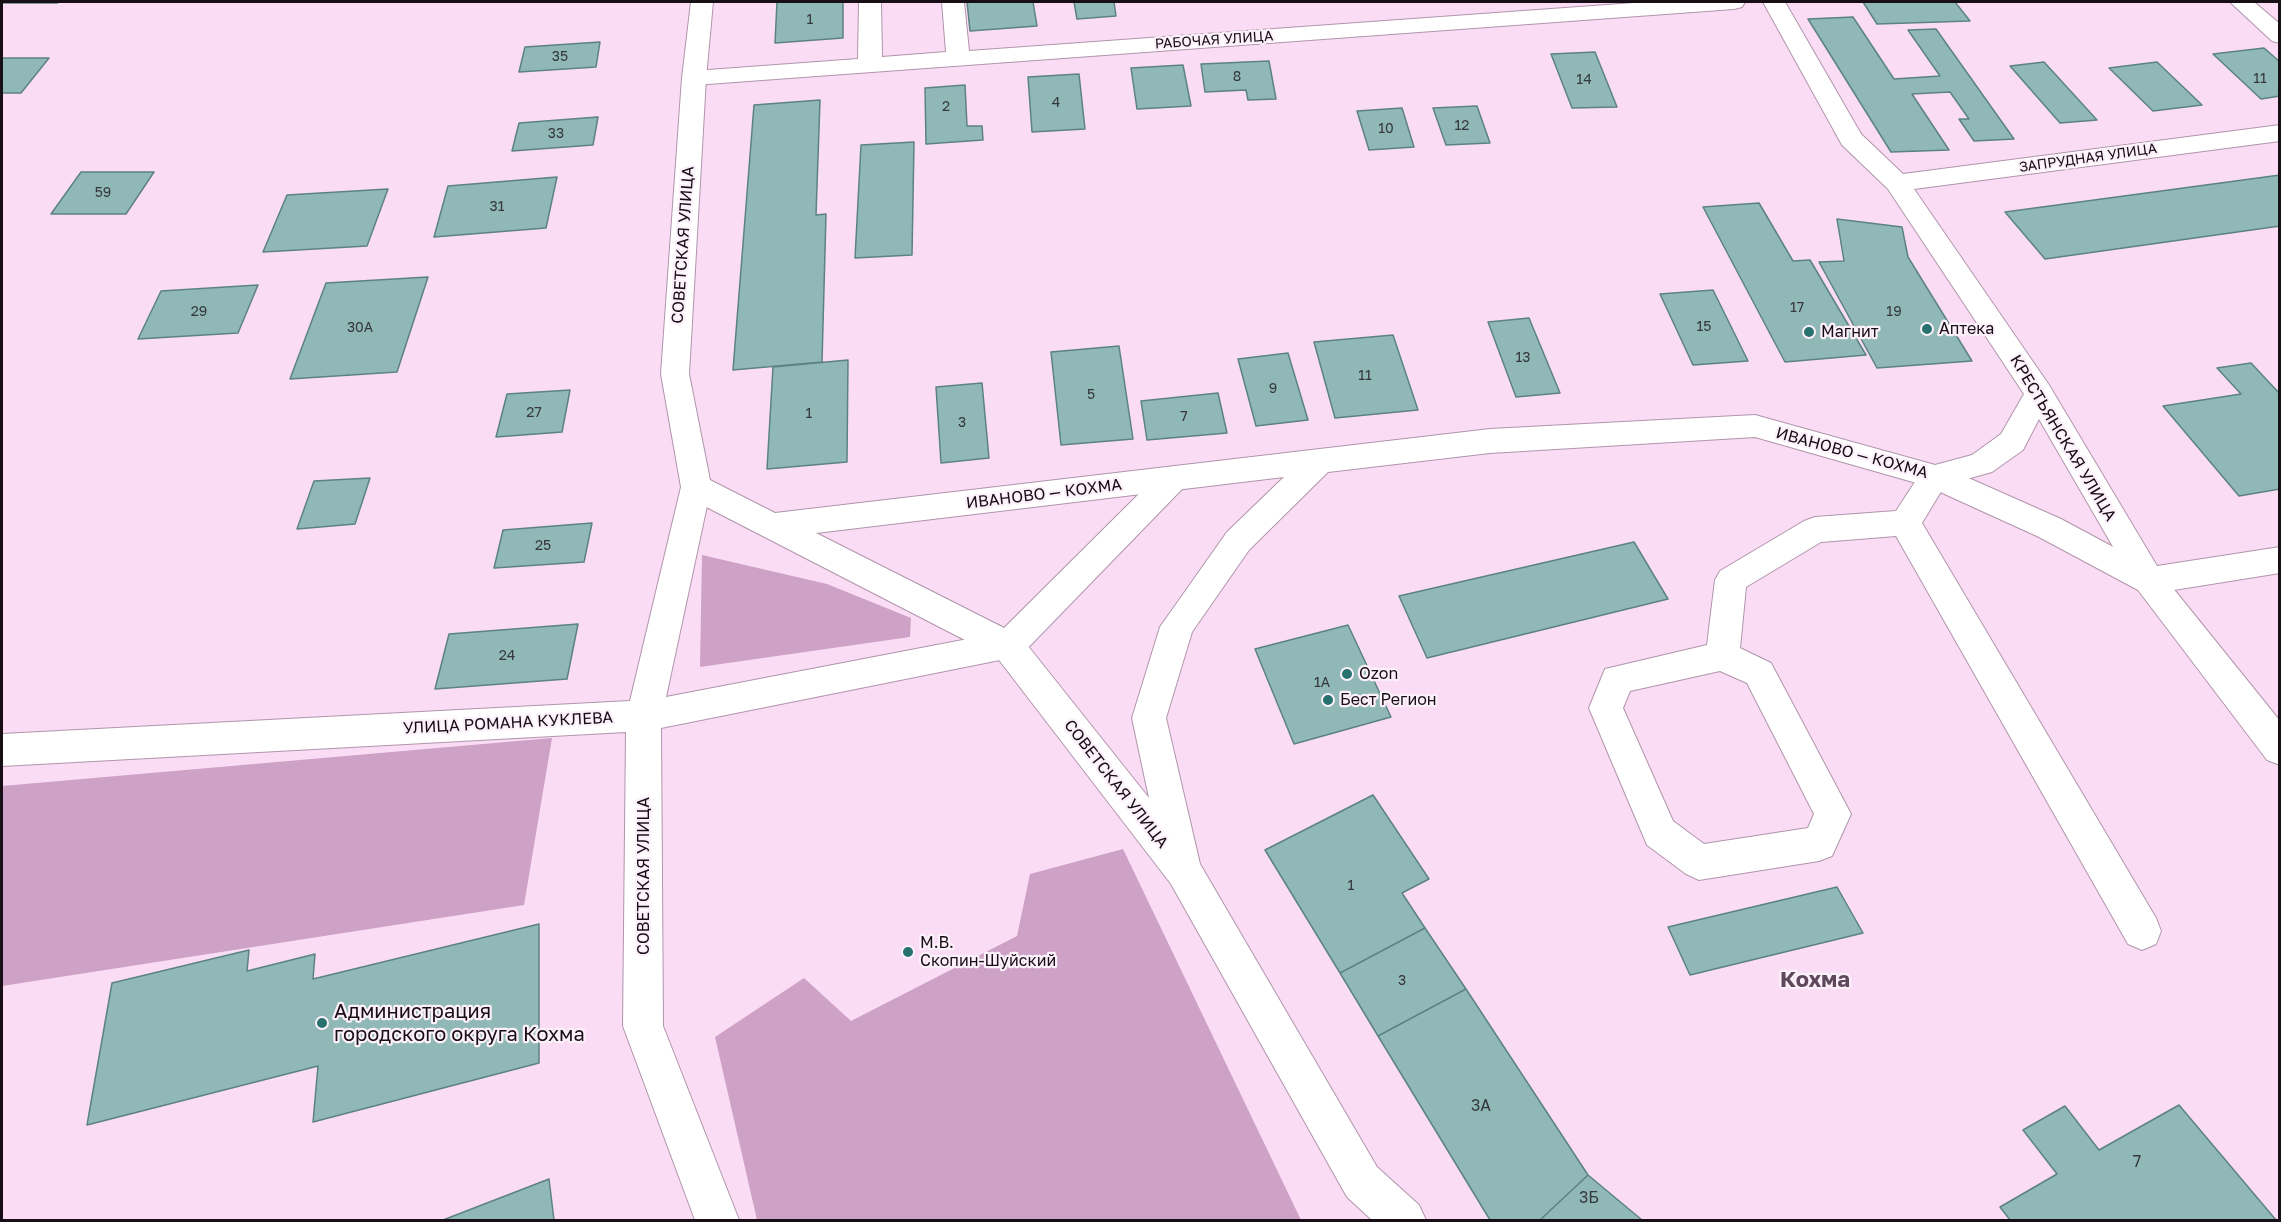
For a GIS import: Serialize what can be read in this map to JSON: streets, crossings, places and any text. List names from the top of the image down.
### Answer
{
  "streets": {
    "street": [
      "РАБОЧАЯ УЛИЦА",
      "ЗАПРУДНАЯ УЛИЦА",
      "СОВЕТСКАЯ УЛИЦА",
      "КРЕСТЬЯНСКАЯ УЛИЦА",
      "ИВАНОВО — КОХМА",
      "УЛИЦА РОМАНА КУКЛЕВА"
    ]
  },
  "crossings": [
    ["РАБОЧАЯ УЛИЦА", "СОВЕТСКАЯ УЛИЦА"],
    ["ЗАПРУДНАЯ УЛИЦА", "КРЕСТЬЯНСКАЯ УЛИЦА"],
    ["СОВЕТСКАЯ УЛИЦА", "ИВАНОВО — КОХМА"],
    ["СОВЕТСКАЯ УЛИЦА", "УЛИЦА РОМАНА КУКЛЕВА"],
    ["КРЕСТЬЯНСКАЯ УЛИЦА", "ИВАНОВО — КОХМА"]
  ],
  "districts": ["Кохма"],
  "places": [
    "Аптека",
    "Магнит",
    "Ozon",
    "Бест Регион",
    "М.В. Скопин-Шуйский",
    "Администрация городского округа Кохма"
  ],
  "house_numbers": [
    "1",
    "35",
    "8",
    "11",
    "14",
    "4",
    "2",
    "12",
    "10",
    "33",
    "59",
    "31",
    "17",
    "29",
    "19",
    "15",
    "30А",
    "13",
    "11",
    "9",
    "5",
    "27",
    "1",
    "7",
    "3",
    "25",
    "24",
    "1А",
    "1",
    "3",
    "3А",
    "7",
    "3Б"
  ]
}
